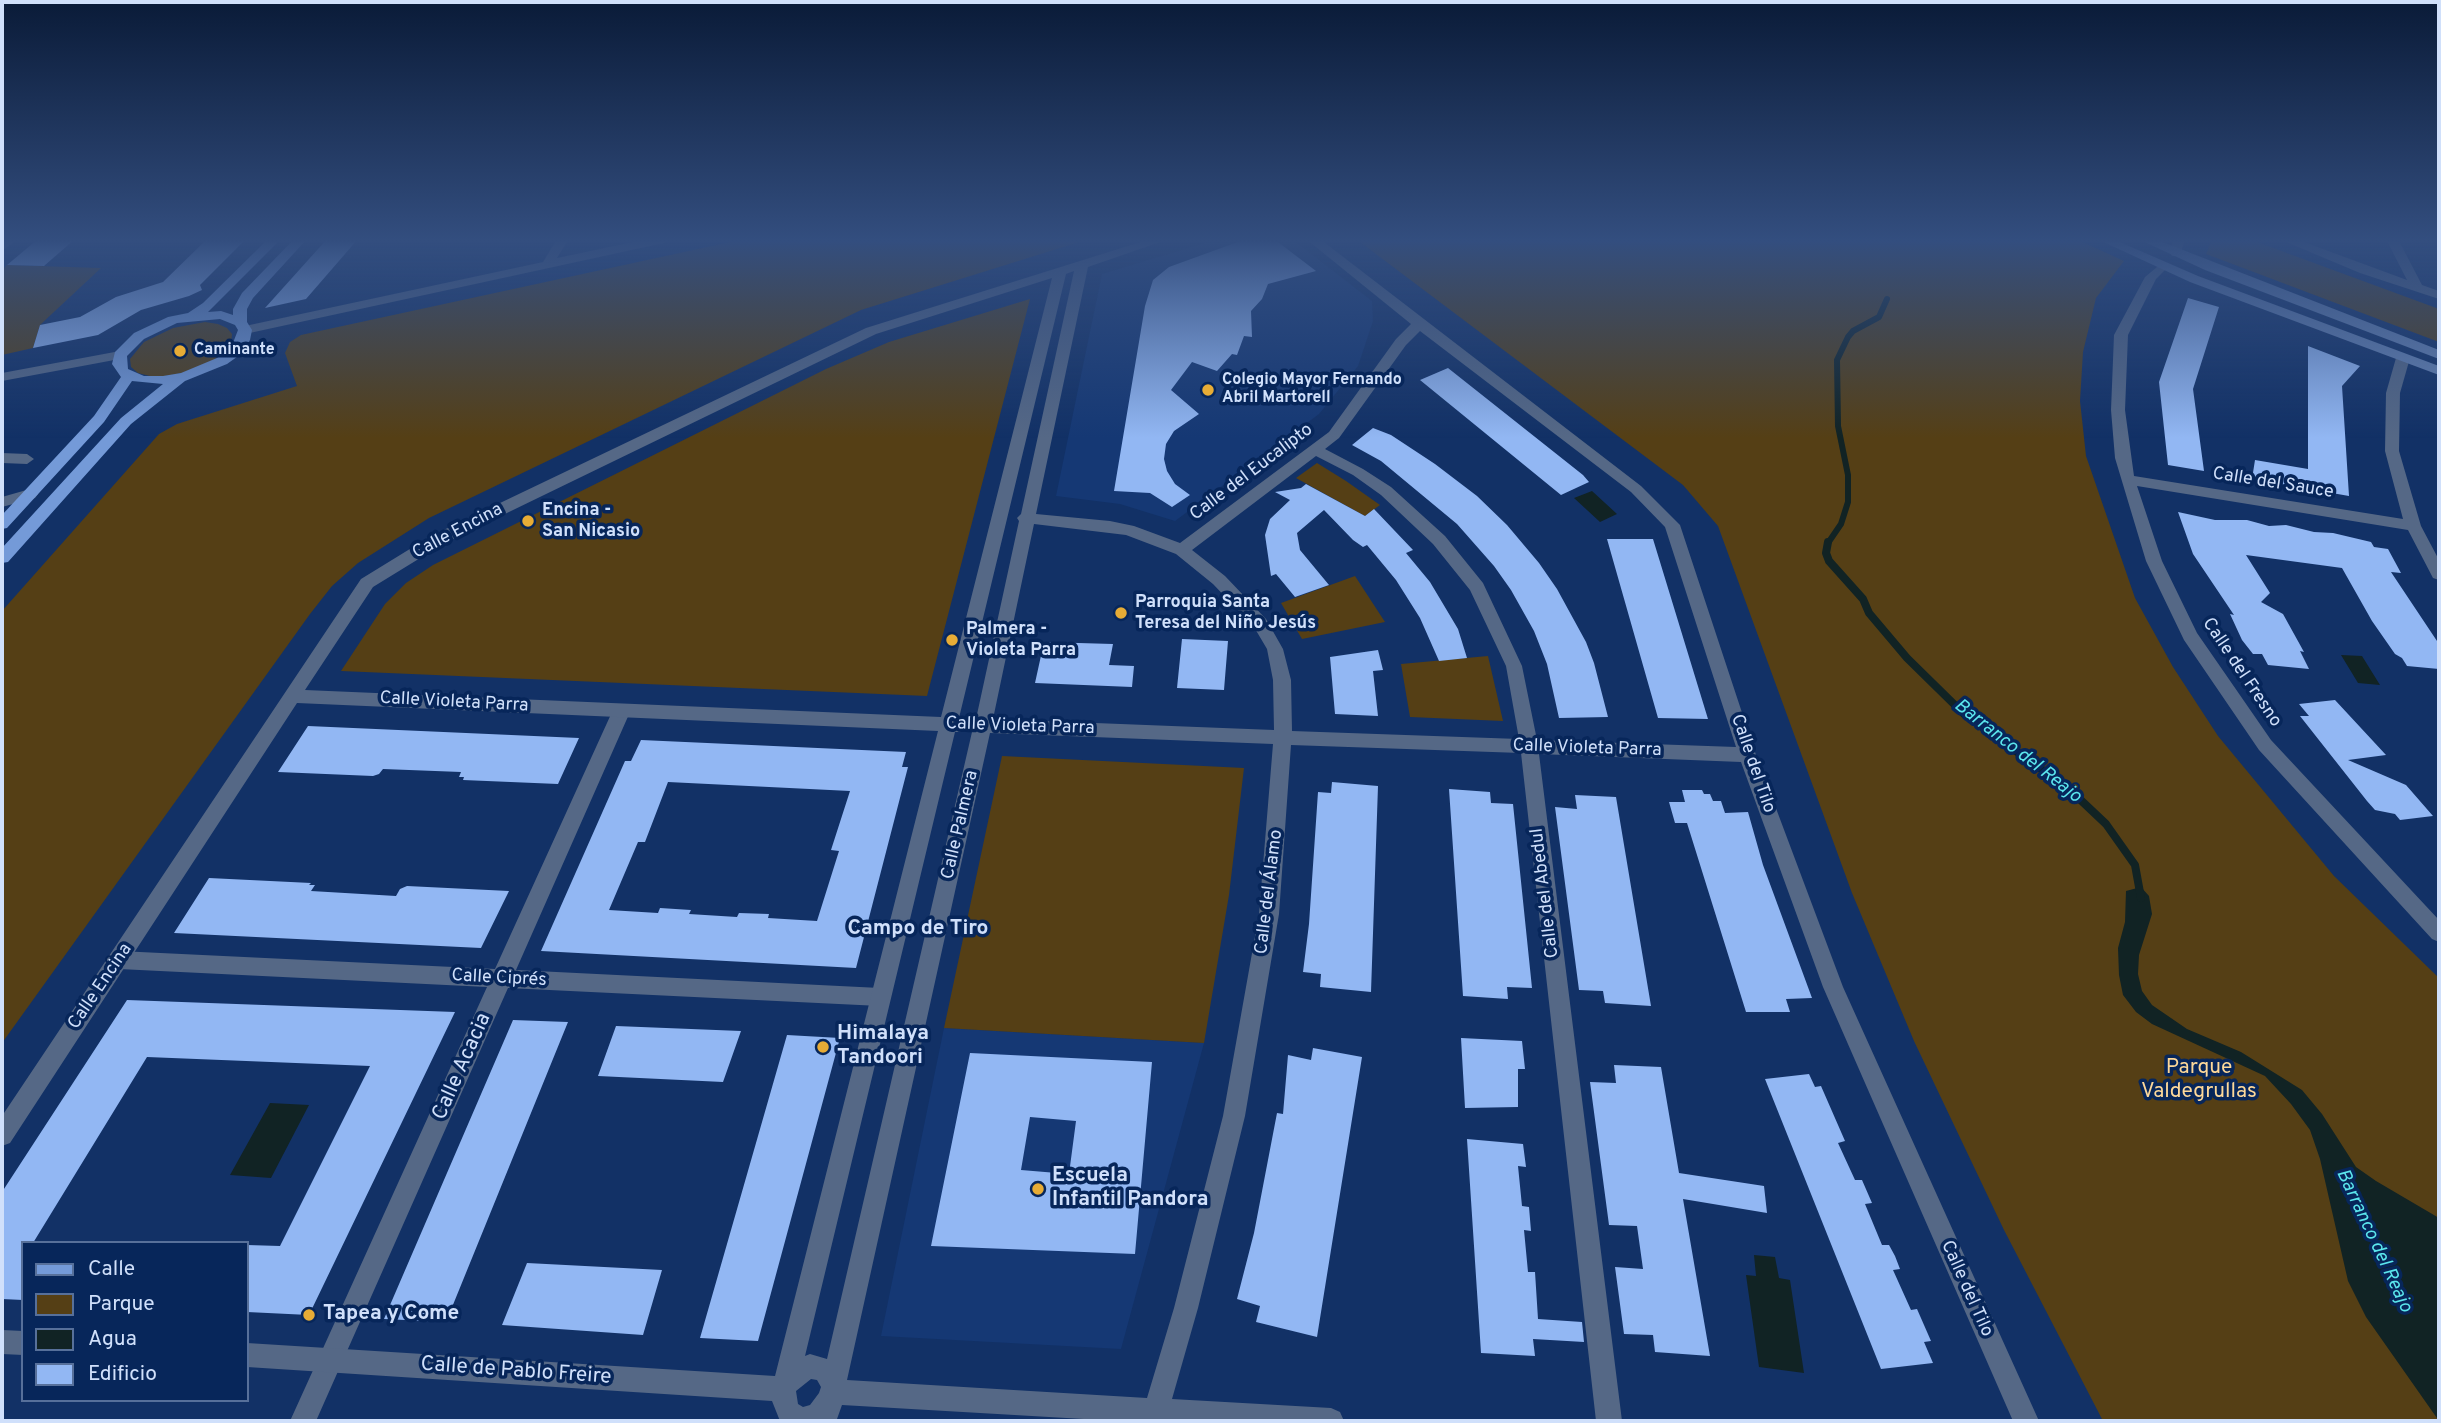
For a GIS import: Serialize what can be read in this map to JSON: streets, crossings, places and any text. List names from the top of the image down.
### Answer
{
  "streets": {
    "street": [
      "Calle del Eucalipto",
      "Calle del Sauce",
      "Calle Encina",
      "Calle del Fresno",
      "Calle Violeta Parra",
      "Calle del Tilo",
      "Calle Palmera",
      "Calle del Álamo",
      "Calle del Abedul",
      "Calle Ciprés",
      "Calle Acacia",
      "Calle de Pablo Freire"
    ]
  },
  "crossings": [
    ["Calle del Eucalipto", "Calle del Tilo"],
    ["Calle del Eucalipto", "Calle del Álamo"],
    ["Calle del Eucalipto", "Calle del Abedul"],
    ["Calle del Sauce", "Calle del Fresno"],
    ["Calle Encina", "Calle Violeta Parra"],
    ["Calle Encina", "Calle Ciprés"],
    ["Calle Violeta Parra", "Calle del Tilo"],
    ["Calle Violeta Parra", "Calle Palmera"],
    ["Calle Violeta Parra", "Calle del Álamo"],
    ["Calle Violeta Parra", "Calle del Abedul"],
    ["Calle Violeta Parra", "Calle Acacia"],
    ["Calle Palmera", "Calle del Álamo"],
    ["Calle Palmera", "Calle Ciprés"],
    ["Calle Palmera", "Calle de Pablo Freire"],
    ["Calle Ciprés", "Calle Acacia"],
    ["Calle Acacia", "Calle de Pablo Freire"]
  ],
  "districts": ["Campo de Tiro"],
  "water": ["Barranco del Reajo"],
  "parks": ["Parque Valdegrullas"],
  "places": [
    "Caminante",
    "Colegio Mayor Fernando Abril Martorell",
    "Encina - San Nicasio",
    "Parroquia Santa Teresa del Niño Jesús",
    "Palmera - Violeta Parra",
    "Himalaya Tandoori",
    "Escuela Infantil Pandora",
    "Tapea y Come"
  ],
  "legend": [
    "Calle",
    "Parque",
    "Agua",
    "Edificio"
  ]
}
